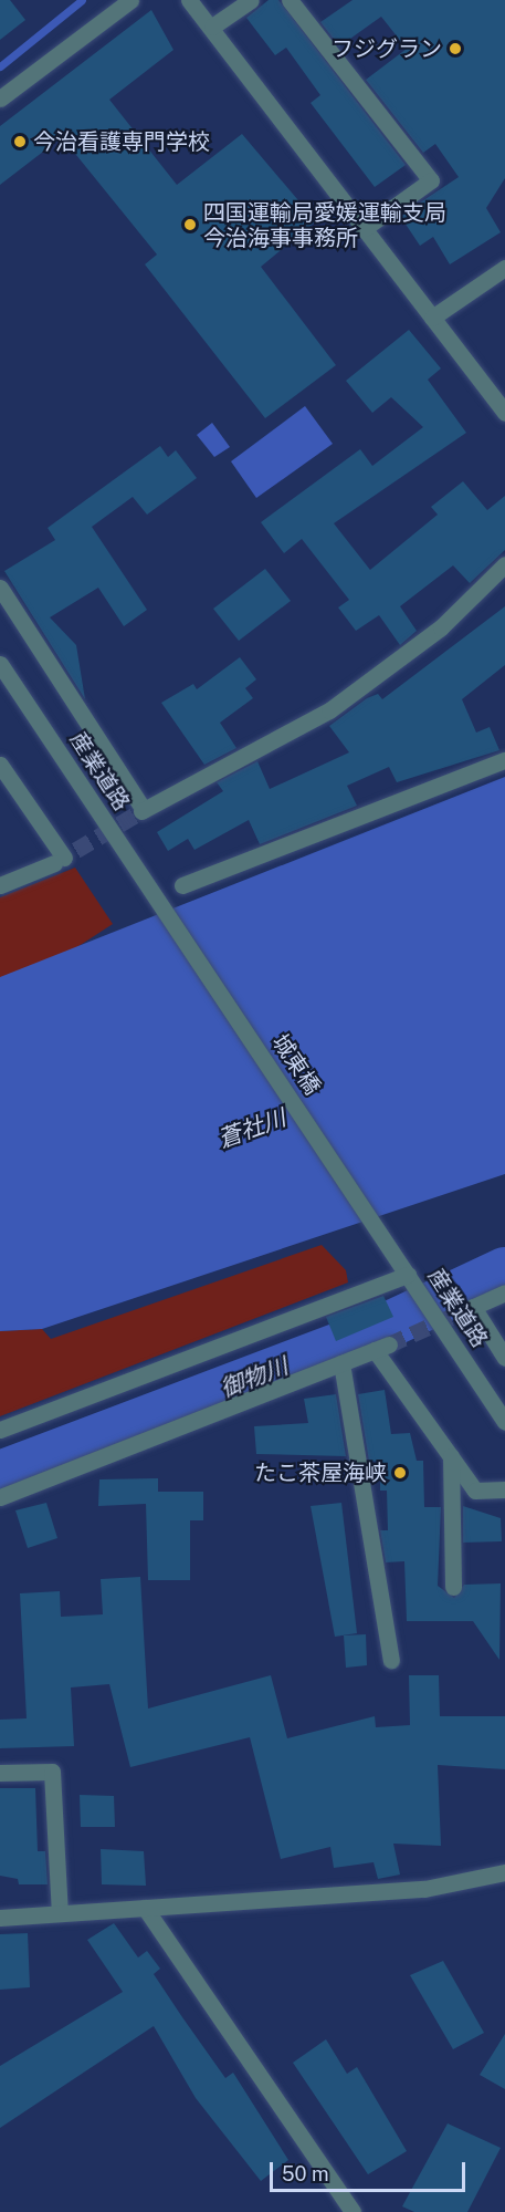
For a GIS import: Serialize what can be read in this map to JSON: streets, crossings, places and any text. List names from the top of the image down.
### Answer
{
  "streets": {
    "street": ["産業道路", "城東橋"]
  },
  "crossings": [
    ["産業道路", "城東橋"]
  ],
  "water": ["蒼社川", "御物川"],
  "places": [
    "フジグラン",
    "今治看護専門学校",
    "四国運輸局愛媛運輸支局 今治海事事務所",
    "たこ茶屋海峡"
  ],
  "scale_bar": "50 m"
}
